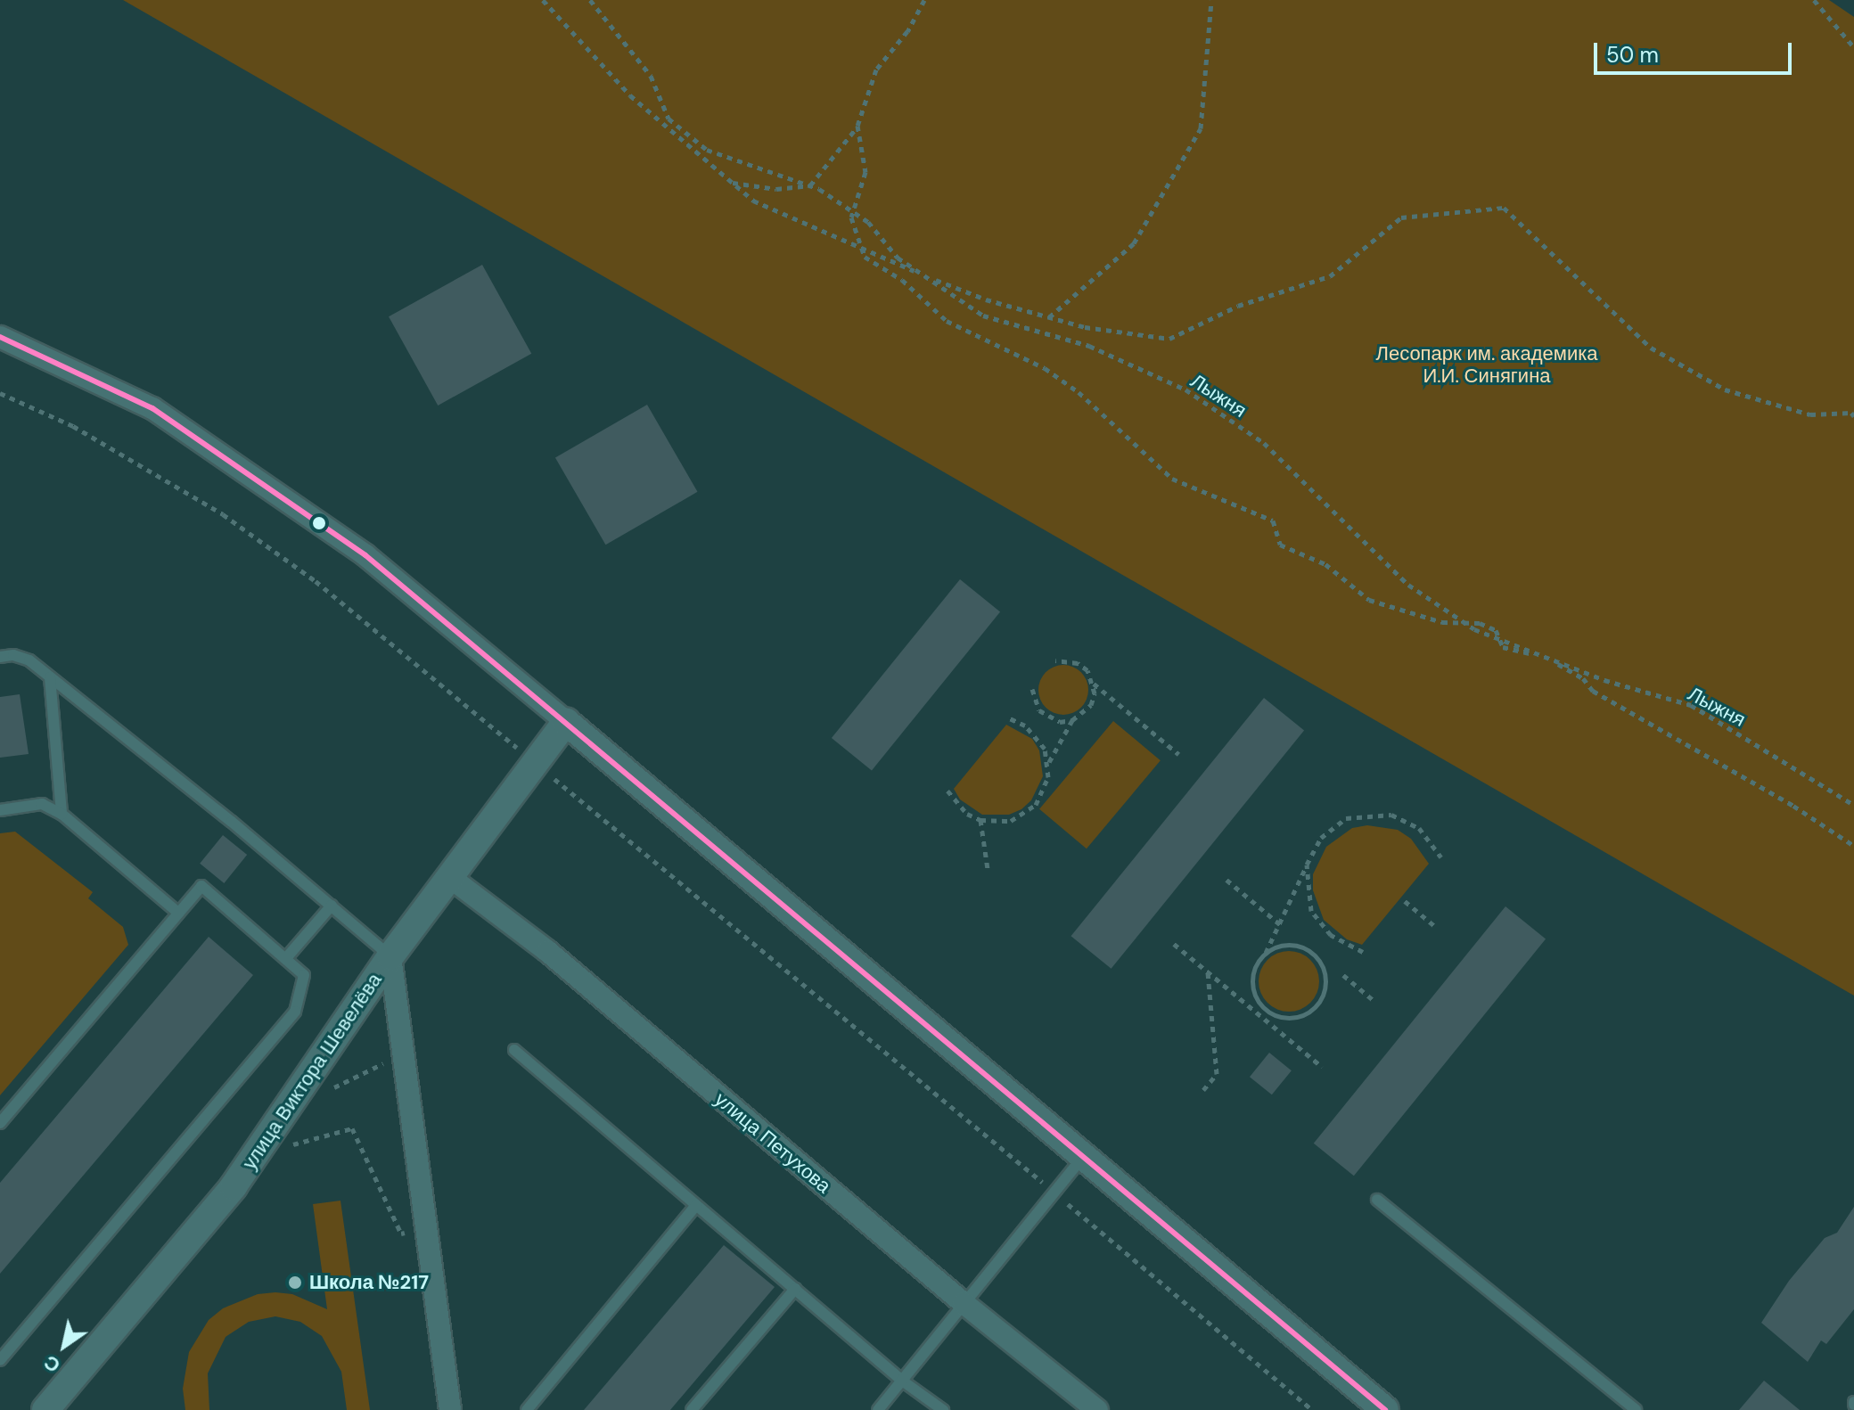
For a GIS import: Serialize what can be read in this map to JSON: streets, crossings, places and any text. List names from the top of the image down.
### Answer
{
  "streets": {
    "street": ["улица Виктора Шевелёва", "улица Петухова"],
    "path": ["Лыжня"]
  },
  "crossings": [
    ["улица Виктора Шевелёва", "улица Петухова"]
  ],
  "parks": ["Лесопарк им. академика И.И. Синягина"],
  "places": ["Школа №217"],
  "scale_bar": "50 m",
  "north": "bottom left"
}
